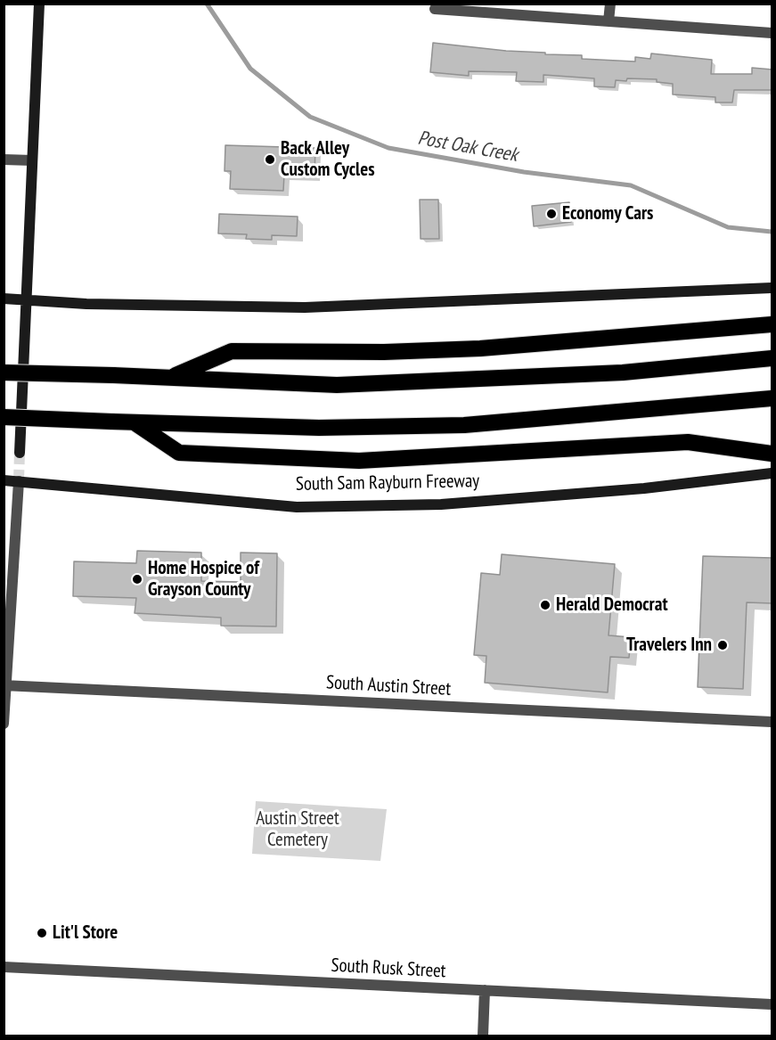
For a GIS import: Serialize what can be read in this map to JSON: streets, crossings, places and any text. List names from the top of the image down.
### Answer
{
  "streets": {
    "main road": ["South Sam Rayburn Freeway"],
    "street": ["South Austin Street", "South Rusk Street"]
  },
  "water": ["Post Oak Creek"],
  "parks": ["Austin Street Cemetery"],
  "places": [
    "Back Alley Custom Cycles",
    "Economy Cars",
    "Home Hospice of Grayson County",
    "Herald Democrat",
    "Travelers Inn",
    "Lit'l Store"
  ]
}
